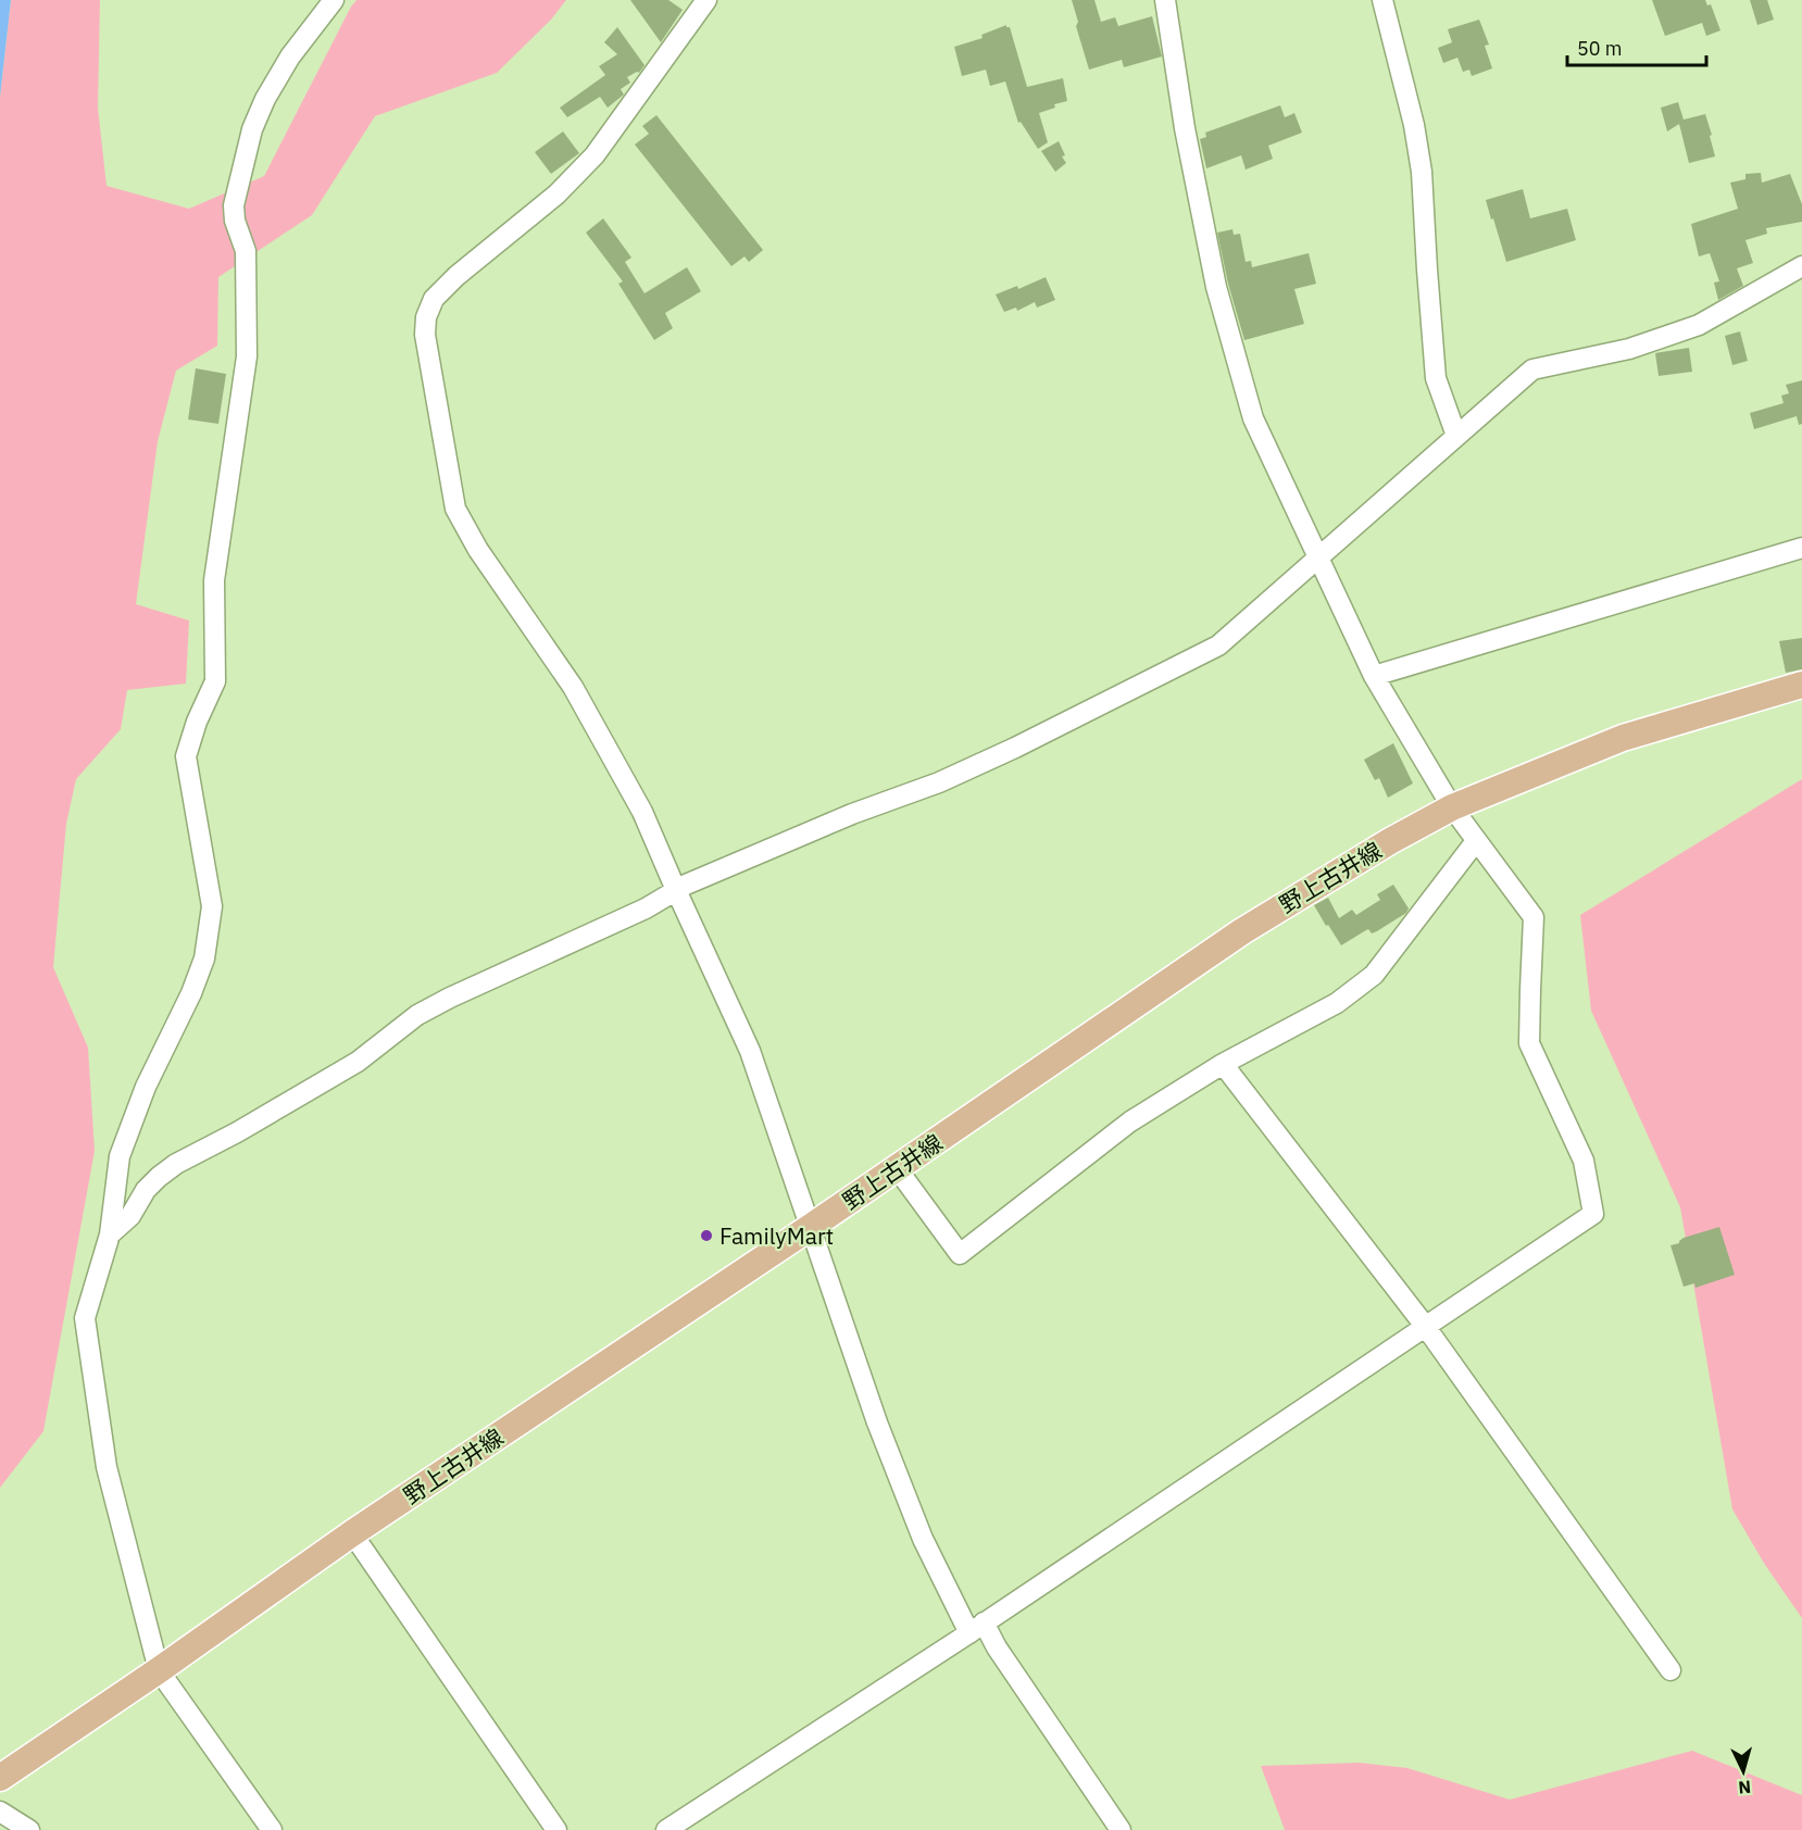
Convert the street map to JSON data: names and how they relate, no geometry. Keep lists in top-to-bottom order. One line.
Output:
{"streets":{"main road":["野上古井線"]},"places":["FamilyMart"],"scale_bar":"50 m","north":"bottom"}
